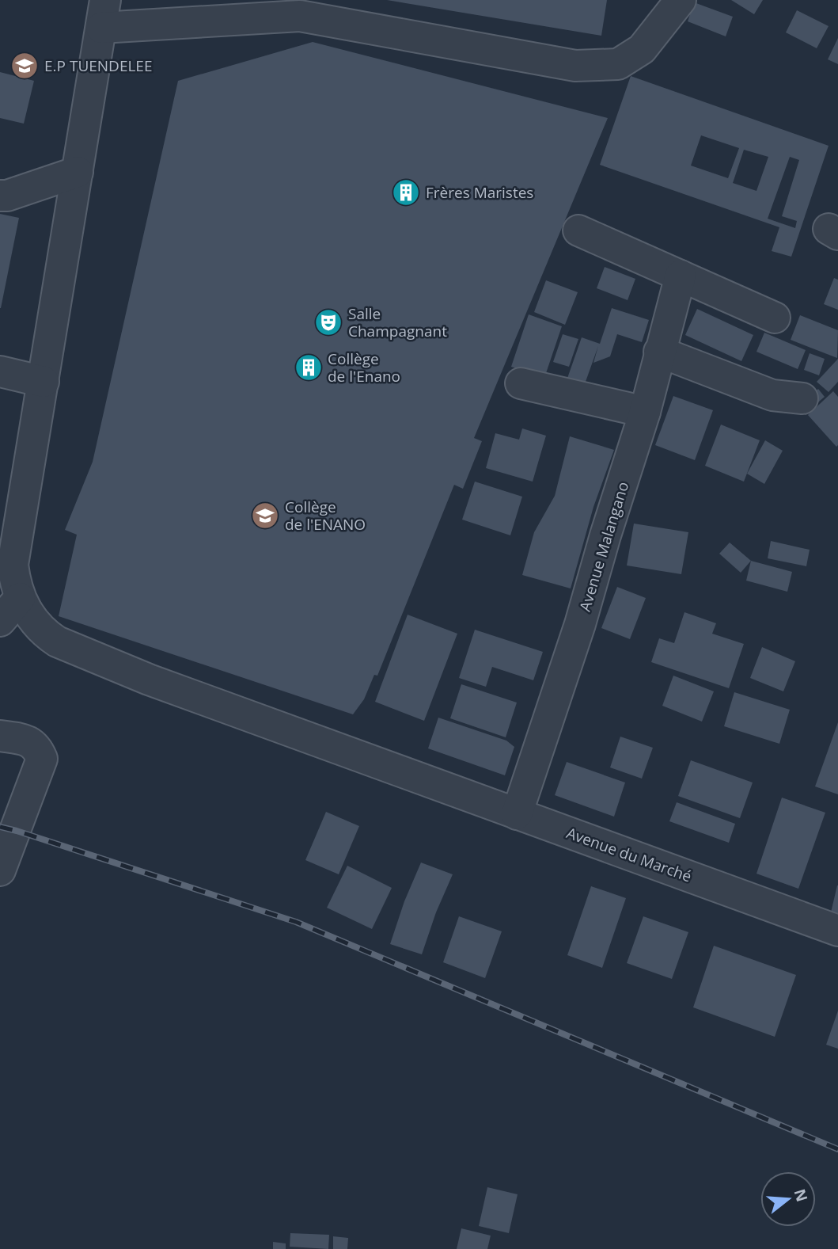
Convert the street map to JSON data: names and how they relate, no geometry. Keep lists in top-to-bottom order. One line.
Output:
{"streets":{"street":["Avenue Malangano","Avenue du Marché"]},"crossings":[["Avenue Malangano","Avenue du Marché"]],"places":{"school or university":["E.P TUENDELEE","Collège de l'ENANO"],"building":["Frères Maristes","Collège de l'Enano"],"theatre":["Salle Champagnant"]},"north":"right"}
